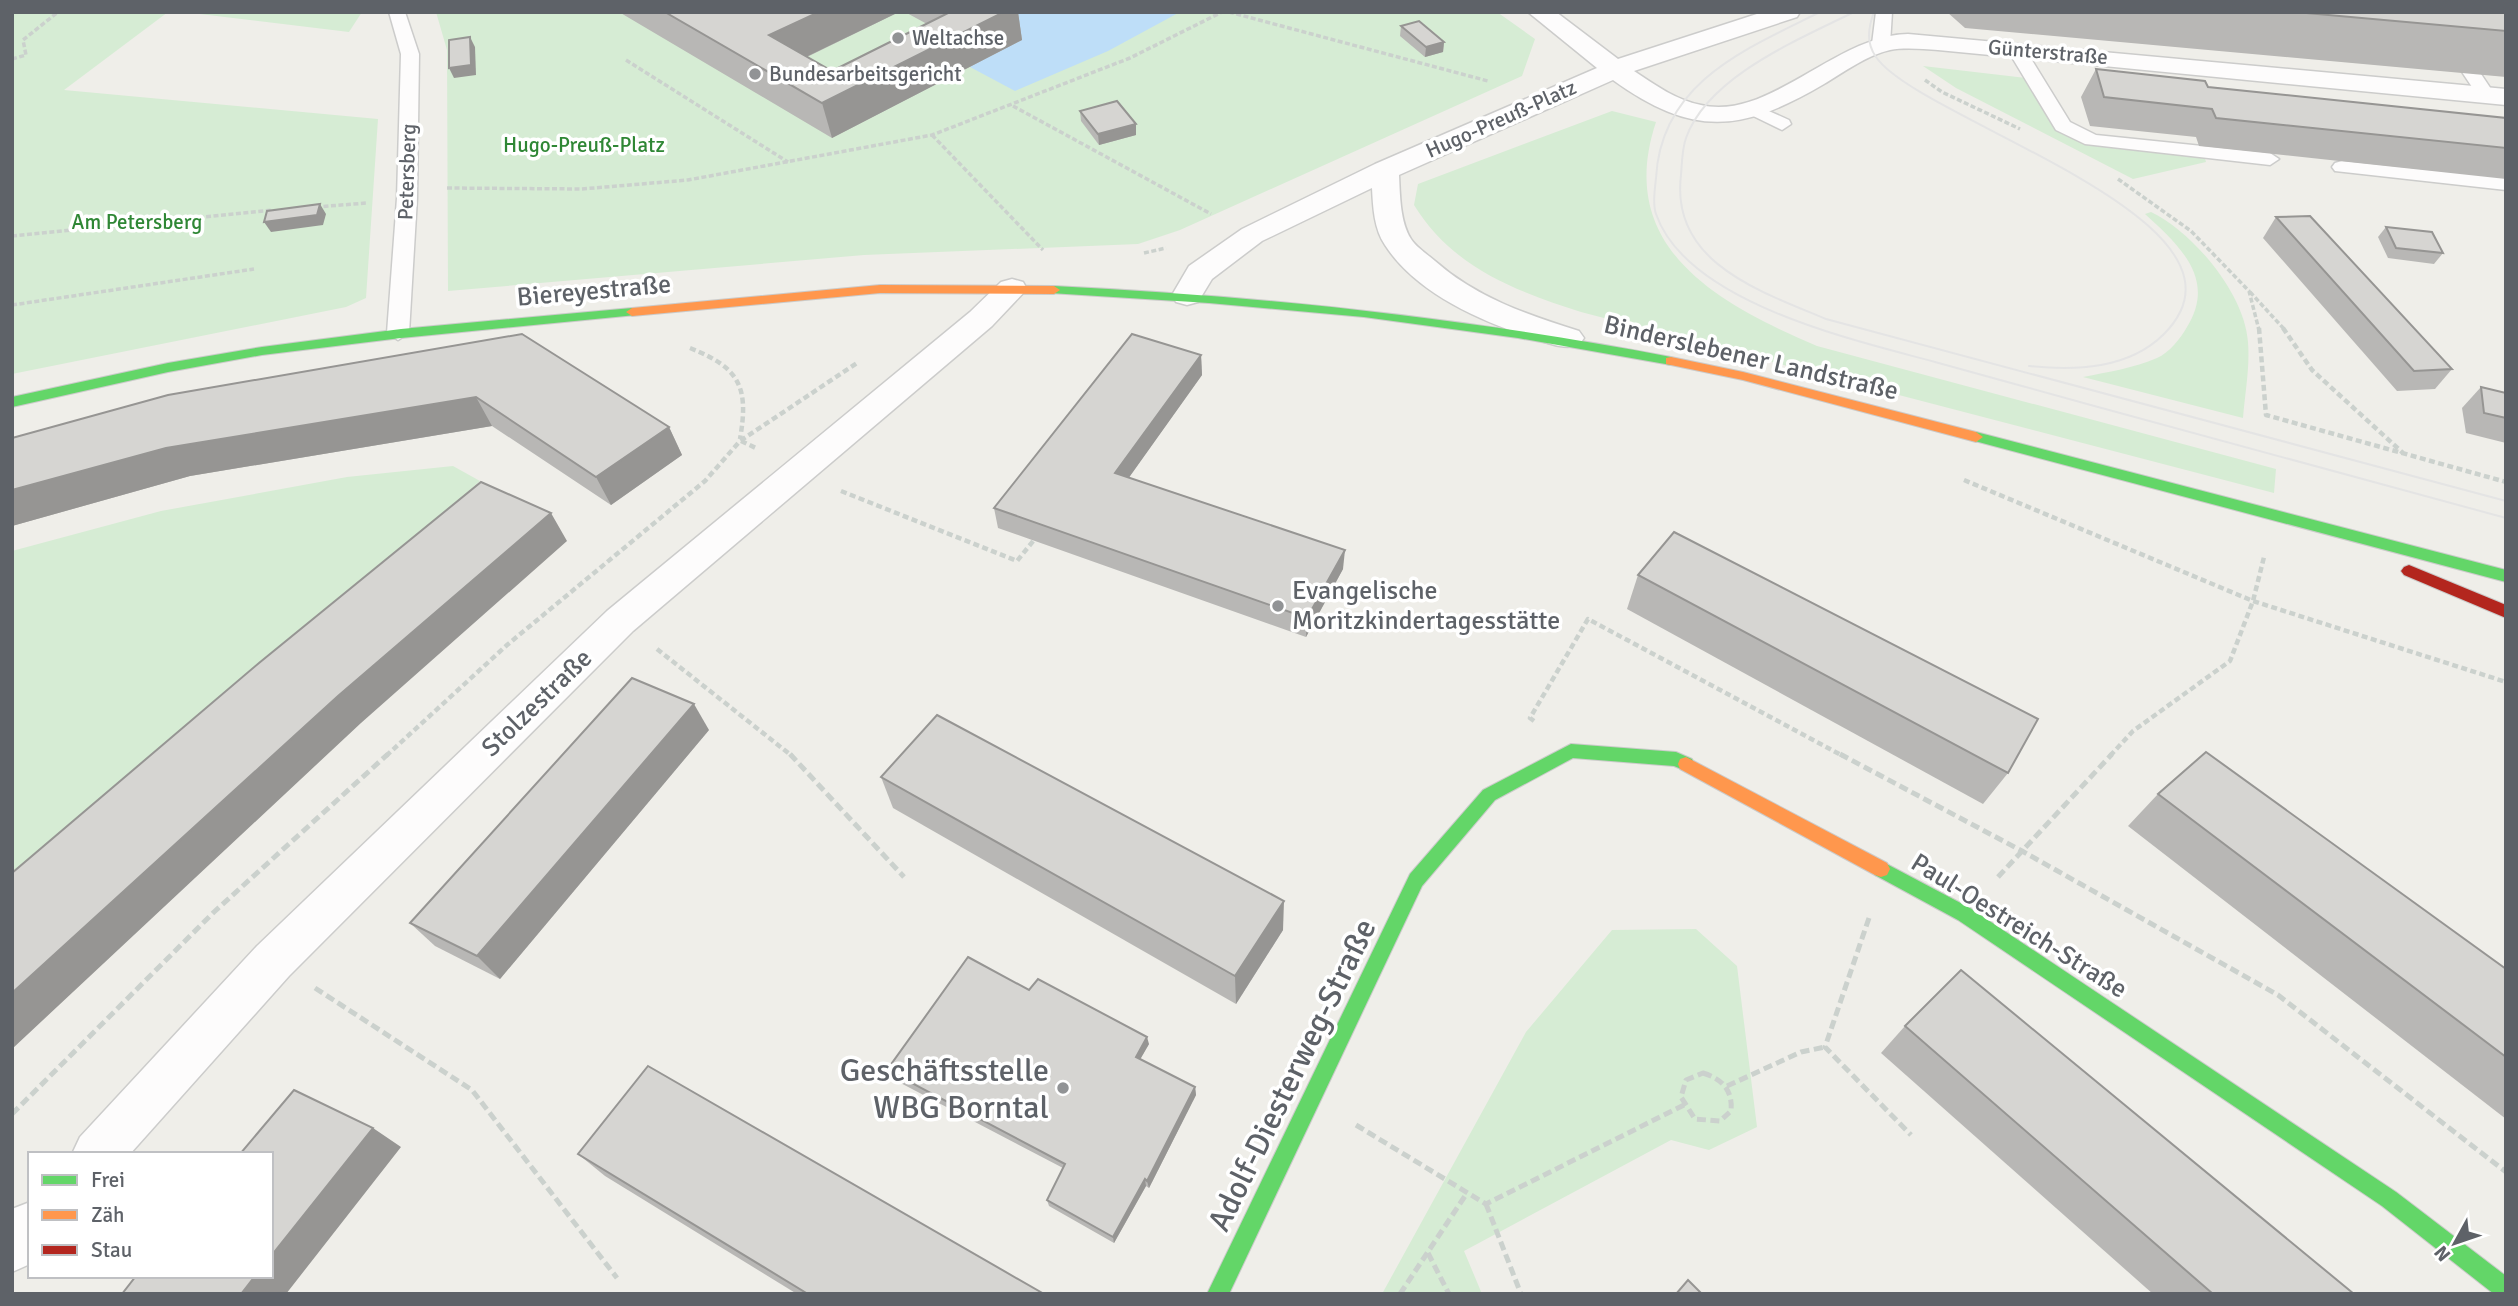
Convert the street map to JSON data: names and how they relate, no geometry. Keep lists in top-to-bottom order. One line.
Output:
{"streets":{"main road":["Biereyestraße","Binderslebener Landstraße","Paul-Oestreich-Straße","Adolf-Diesterweg-Straße"],"street":["Günterstraße","Hugo-Preuß-Platz","Stolzestraße"],"lane":["Petersberg"]},"crossings":[["Günterstraße","Hugo-Preuß-Platz"],["Hugo-Preuß-Platz","Biereyestraße"],["Hugo-Preuß-Platz","Binderslebener Landstraße"],["Petersberg","Biereyestraße"],["Biereyestraße","Binderslebener Landstraße"],["Biereyestraße","Stolzestraße"],["Paul-Oestreich-Straße","Adolf-Diesterweg-Straße"]],"parks":["Hugo-Preuß-Platz","Am Petersberg"],"places":["Weltachse","Bundesarbeitsgericht","Evangelische Moritzkindertagesstätte","Geschäftsstelle WBG Borntal"],"legend":["Frei","Zäh","Stau"],"north":"bottom left"}
